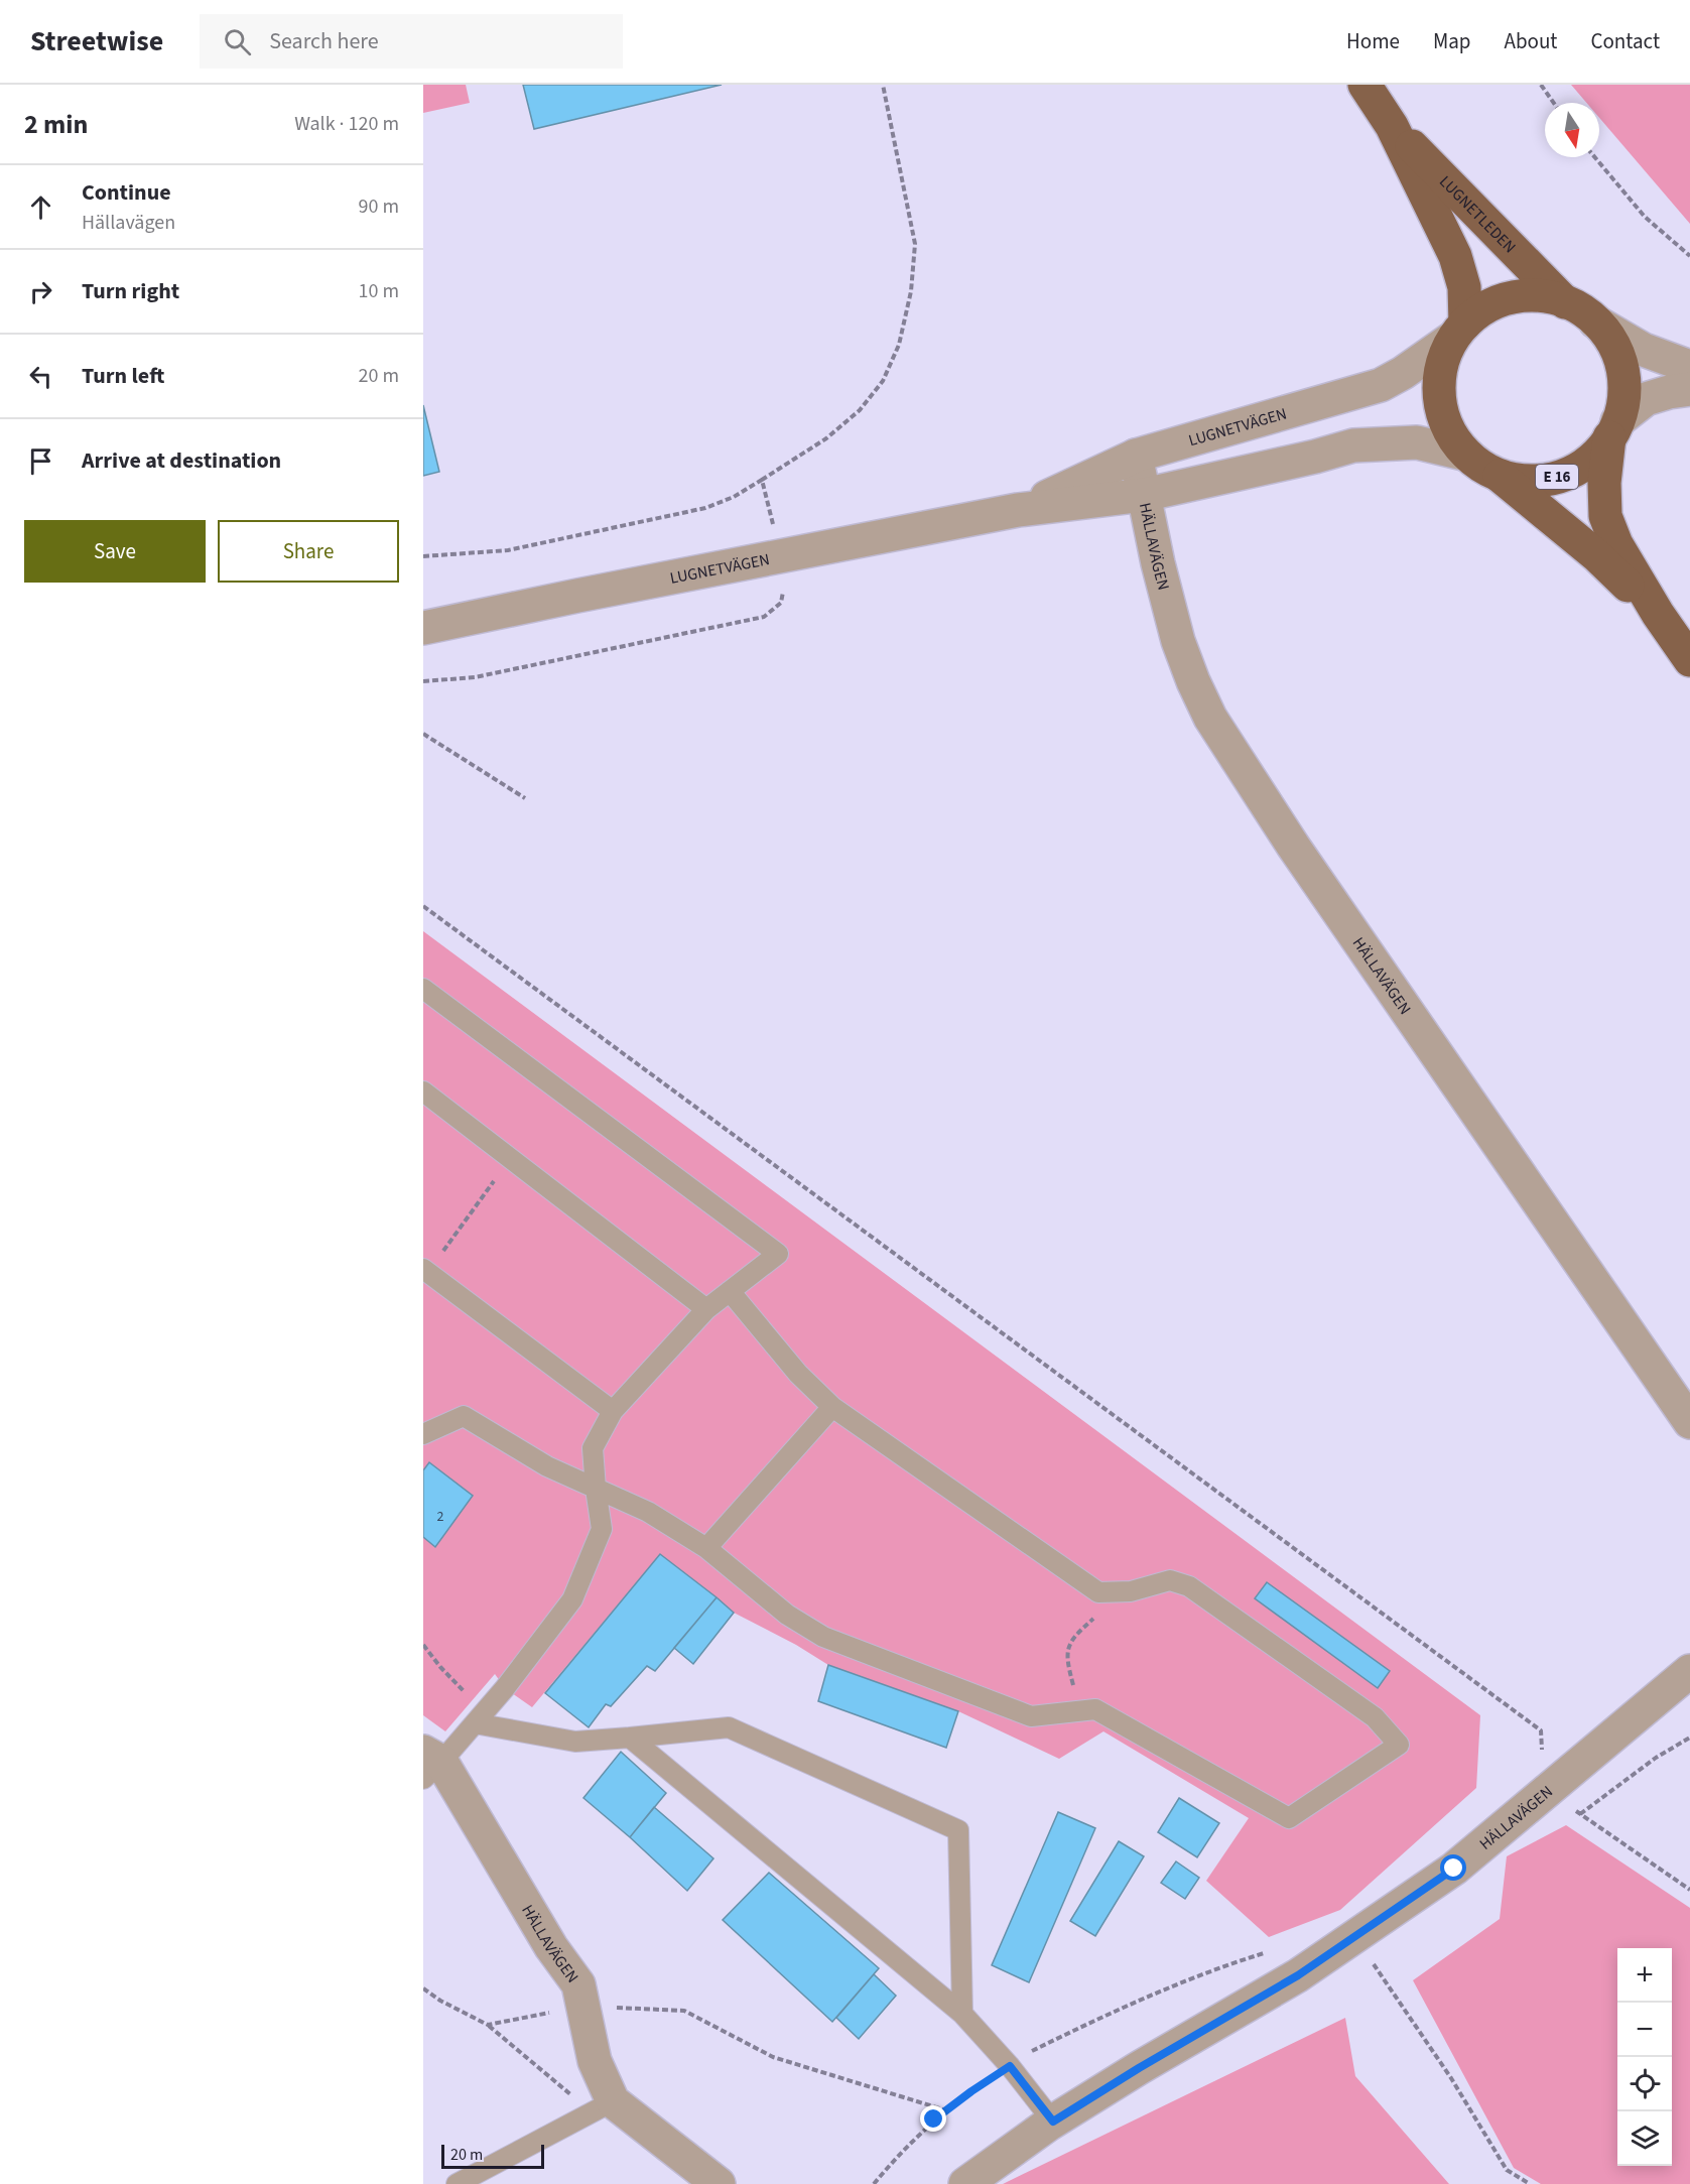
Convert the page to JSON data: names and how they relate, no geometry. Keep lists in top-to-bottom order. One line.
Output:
{"streets":{"highway":["LUGNETLEDEN","E 16"],"street":["LUGNETVÄGEN","HÄLLAVÄGEN"]},"crossings":[["LUGNETLEDEN","LUGNETVÄGEN"],["LUGNETLEDEN","E 16"],["LUGNETVÄGEN","E 16"],["LUGNETVÄGEN","HÄLLAVÄGEN"]],"house_numbers":["2"],"scale_bar":"20 m","north":"bottom","page":{"header":"Streetwise","search":"Search here","nav":["Home","Map","About","Contact"],"heading":["2 min","Walk · 120 m"],"list":[["Continue","Hällavägen","90 m"],["Turn right","10 m"],["Turn left","20 m"],"Arrive at destination"],"buttons":["Save","Share"],"map_buttons":["+","−"],"scale":"20 m"}}
